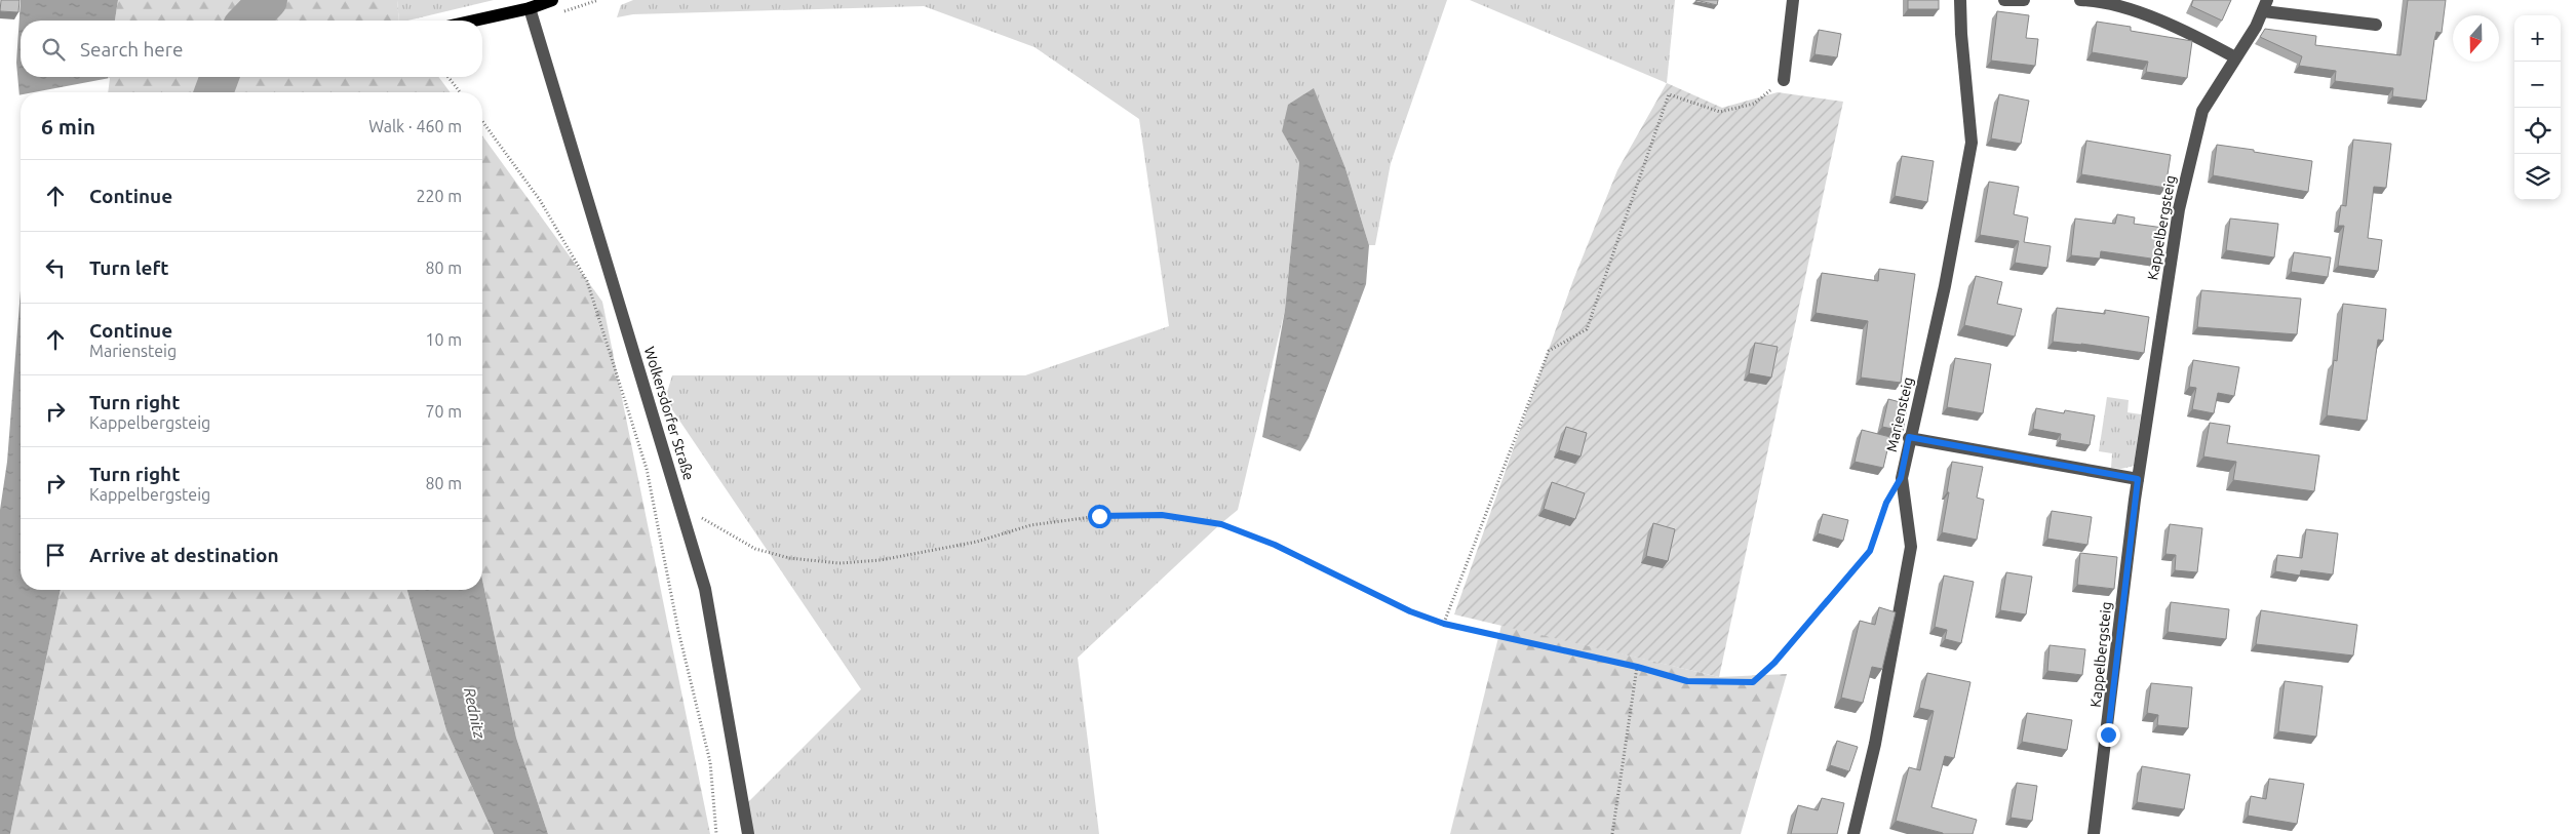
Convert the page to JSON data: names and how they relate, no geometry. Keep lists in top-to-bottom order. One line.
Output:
{"streets":{"street":["Kappelbergsteig","Wolkersdorfer Straße","Mariensteig"]},"water":["Rednitz"],"north":"bottom","page":{"map_buttons":["+","−"],"search":"Search here","heading":["6 min","Walk · 460 m"],"list":[["Continue","220 m"],["Turn left","80 m"],["Continue","Mariensteig","10 m"],["Turn right","Kappelbergsteig","70 m"],["Turn right","Kappelbergsteig","80 m"],"Arrive at destination"]}}
